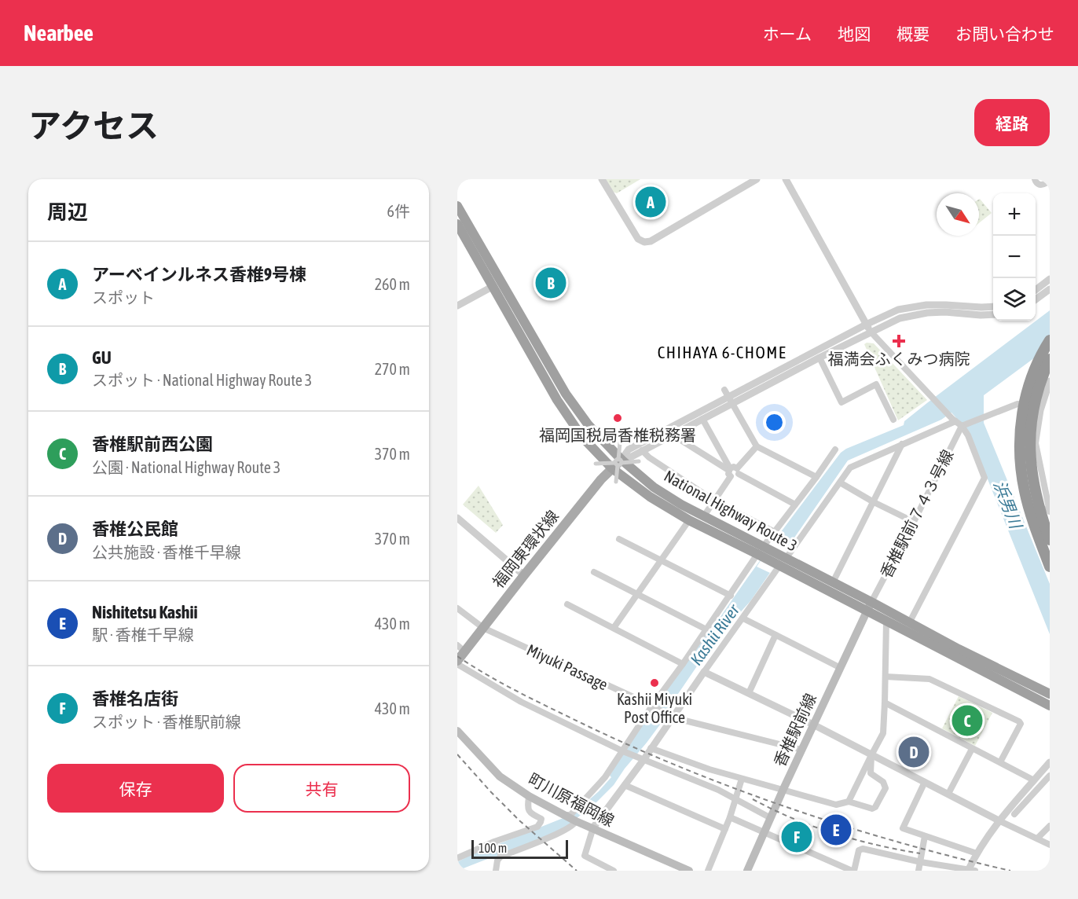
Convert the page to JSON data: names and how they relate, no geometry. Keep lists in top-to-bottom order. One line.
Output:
{"streets":{"highway":["National Highway Route 3"],"main road":["福岡東環状線","香椎駅前線","町川原福岡線"],"street":["香椎駅前７４３号線","Miyuki Passage"]},"crossings":[["National Highway Route 3","香椎駅前７４３号線"],["National Highway Route 3","福岡東環状線"],["National Highway Route 3","香椎駅前線"],["香椎駅前７４３号線","香椎駅前線"],["福岡東環状線","Miyuki Passage"],["Miyuki Passage","香椎駅前線"]],"districts":["CHIHAYA 6-CHOME"],"water":["浜男川","Kashii River"],"places":{"health":["福満会ふくみつ病院"],"other":["福岡国税局香椎税務署","Kashii Miyuki Post Office"]},"scale_bar":"100 m","north":"bottom right","page":{"header":"Nearbee","nav":["ホーム","地図","概要","お問い合わせ"],"title":"アクセス","buttons":["経路",["保存","共有"]],"heading":["周辺","6件"],"pins":["A","B","C","D","E","F"],"map_buttons":["+","−"],"list":[{"mark":"A","name":"アーベインルネス香椎9号棟","note":"スポット","value":"260 m"},{"mark":"B","name":"GU","note":"スポット · National Highway Route 3","value":"270 m"},{"mark":"C","name":"香椎駅前西公園","note":"公園 · National Highway Route 3","value":"370 m"},{"mark":"D","name":"香椎公民館","note":"公共施設 · 香椎千早線","value":"370 m"},{"mark":"E","name":"Nishitetsu Kashii","note":"駅 · 香椎千早線","value":"430 m"},{"mark":"F","name":"香椎名店街","note":"スポット · 香椎駅前線","value":"430 m"}],"scale":"100 m"}}
